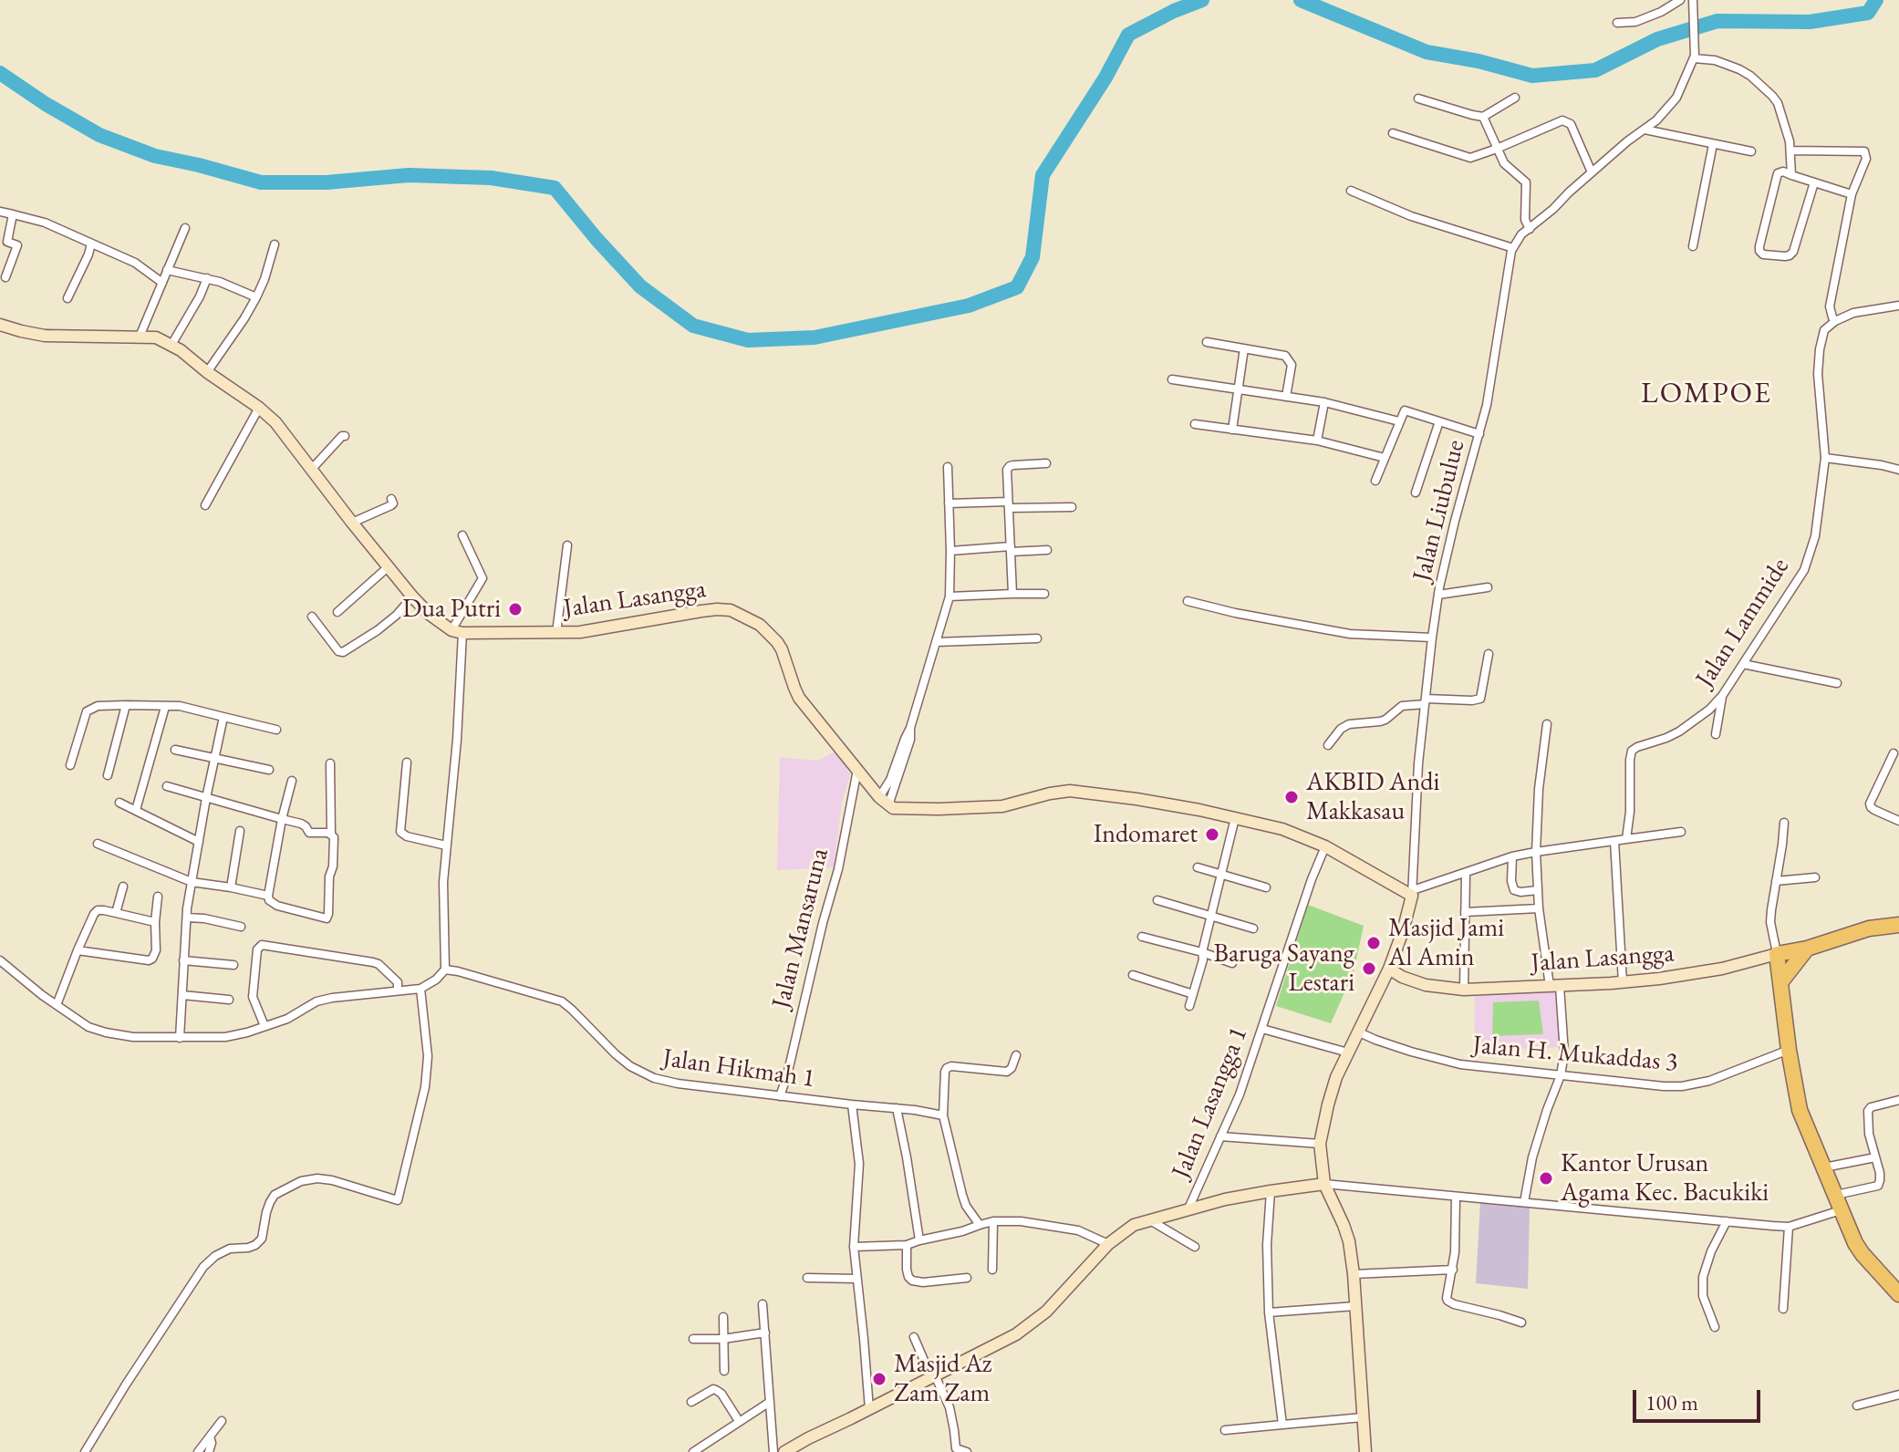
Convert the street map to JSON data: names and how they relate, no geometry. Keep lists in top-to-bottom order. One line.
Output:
{"streets":{"street":["Jalan Liubulue","Jalan Lasangga","Jalan Lammide","Jalan Mansaruna","Jalan H. Mukaddas 3","Jalan Hikmah 1","Jalan Lasangga 1"]},"crossings":[["Jalan Lasangga","Jalan Mansaruna"],["Jalan Mansaruna","Jalan Hikmah 1"]],"districts":["LOMPOE"],"places":["Dua Putri","AKBID Andi Makkasau","Indomaret","Masjid Jami Al Amin","Baruga Sayang Lestari","Kantor Urusan Agama Kec. Bacukiki","Masjid Az Zam Zam"],"scale_bar":"100 m"}
